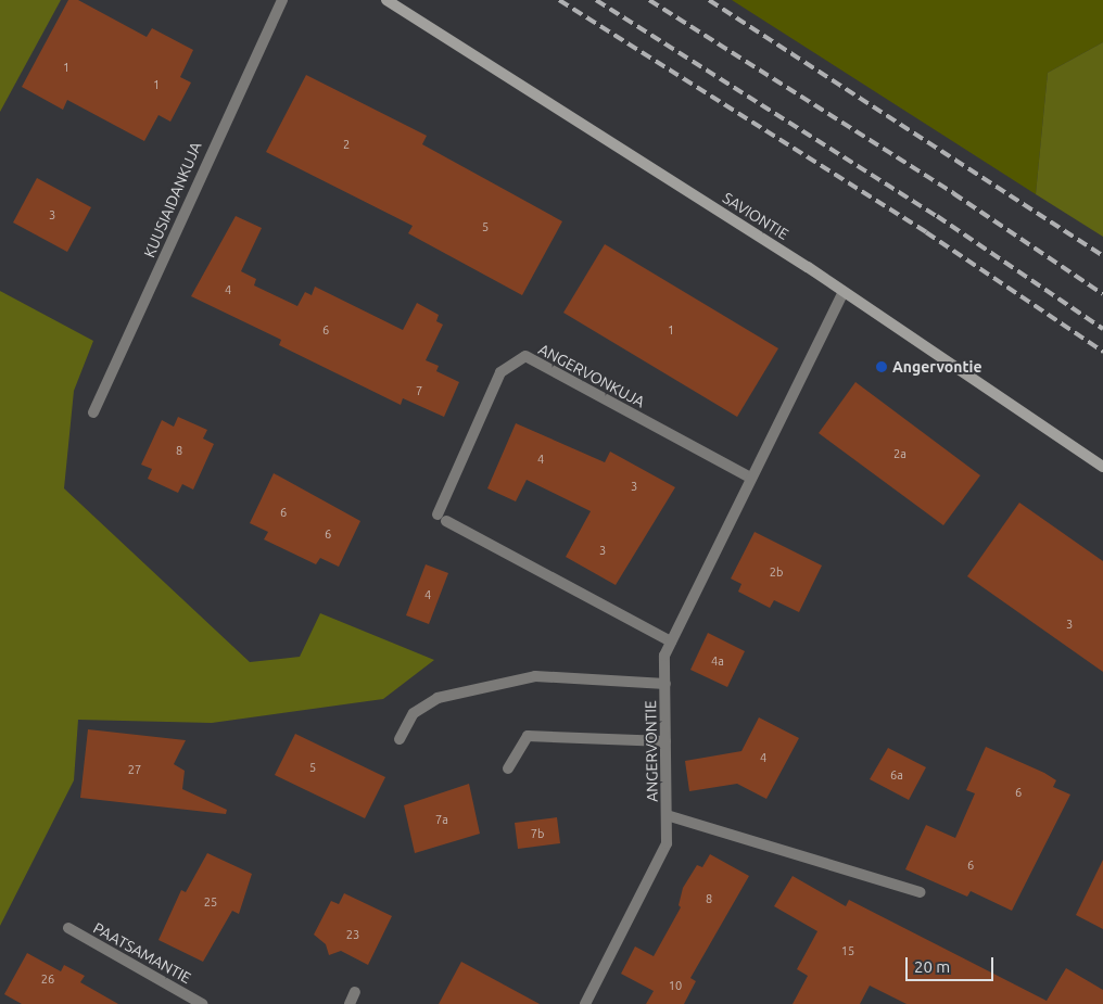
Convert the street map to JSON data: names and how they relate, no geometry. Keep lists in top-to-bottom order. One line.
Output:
{"streets":{"main road":["SAVIONTIE"],"street":["KUUSIAIDANKUJA","ANGERVONKUJA","ANGERVONTIE","PAATSAMANTIE"]},"crossings":[["SAVIONTIE","ANGERVONTIE"],["ANGERVONKUJA","ANGERVONTIE"]],"places":["Angervontie"],"house_numbers":["1","1","2","3","5","4","6","1","7","8","2a","4","3","6","6","3","2b","4","3","4a","4","5","27","6a","6","7a","7b","6","8","25","23","15","26","10"],"scale_bar":"20 m"}
